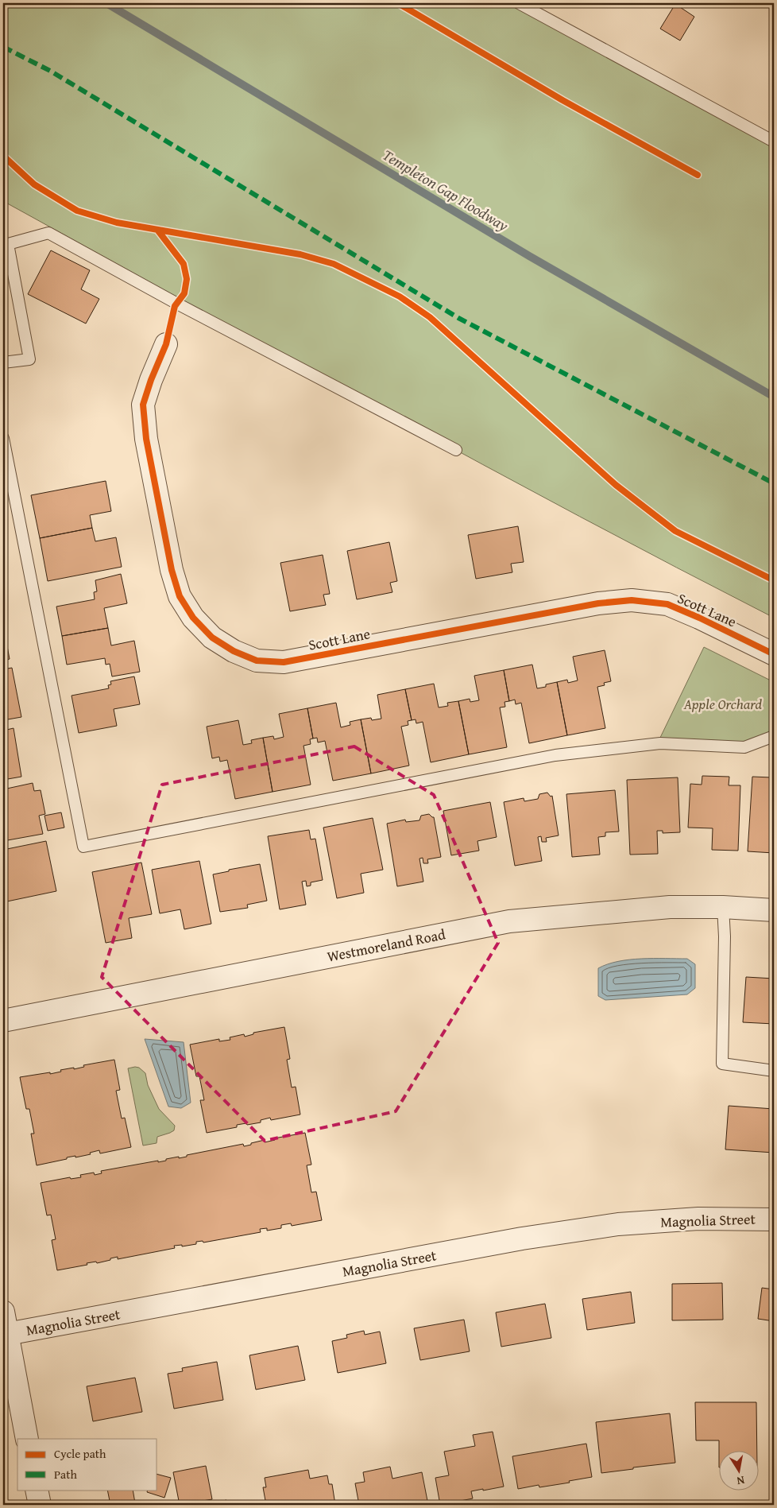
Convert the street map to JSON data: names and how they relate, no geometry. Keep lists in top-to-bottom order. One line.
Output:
{"streets":{"street":["Scott Lane","Westmoreland Road","Magnolia Street"]},"water":["Templeton Gap Floodway"],"parks":["Apple Orchard"],"legend":["Cycle path","Path"],"north":"bottom"}
